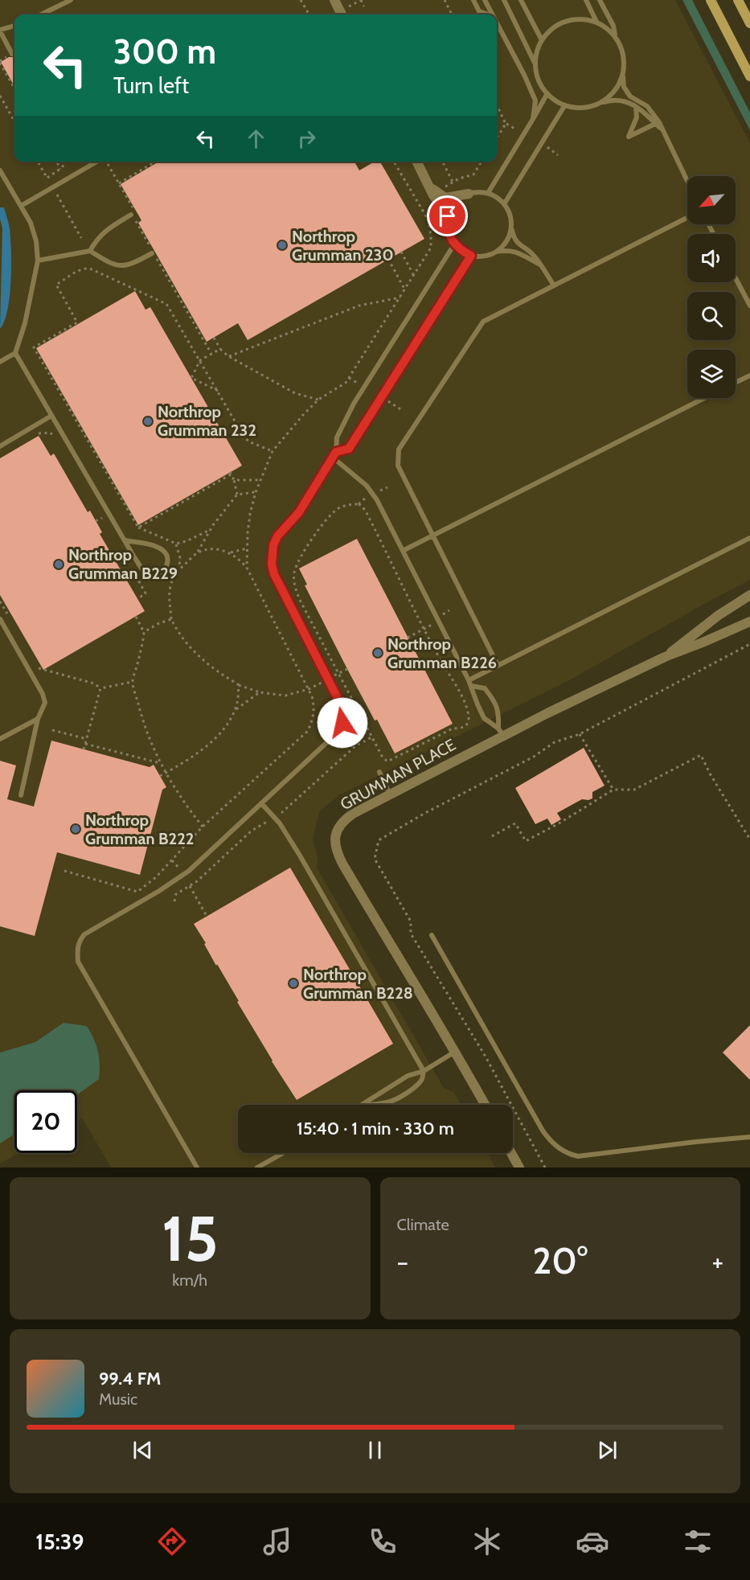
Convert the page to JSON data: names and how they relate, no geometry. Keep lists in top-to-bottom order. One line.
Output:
{"streets":{"street":["GRUMMAN PLACE"]},"places":["Northrop Grumman 230","Northrop Grumman 232","Northrop Grumman B229","Northrop Grumman B226","Northrop Grumman B222","Northrop Grumman B228"],"north":"bottom left","page":{"turn":["300 m","Turn left"],"limit":"20","trip":"15:40 · 1 min · 330 m","tile":[["15","km/h"],"Climate"],"heat":["−","20°","+"],"song":["99.4 FM","Music"],"tabs":"15:39"}}
